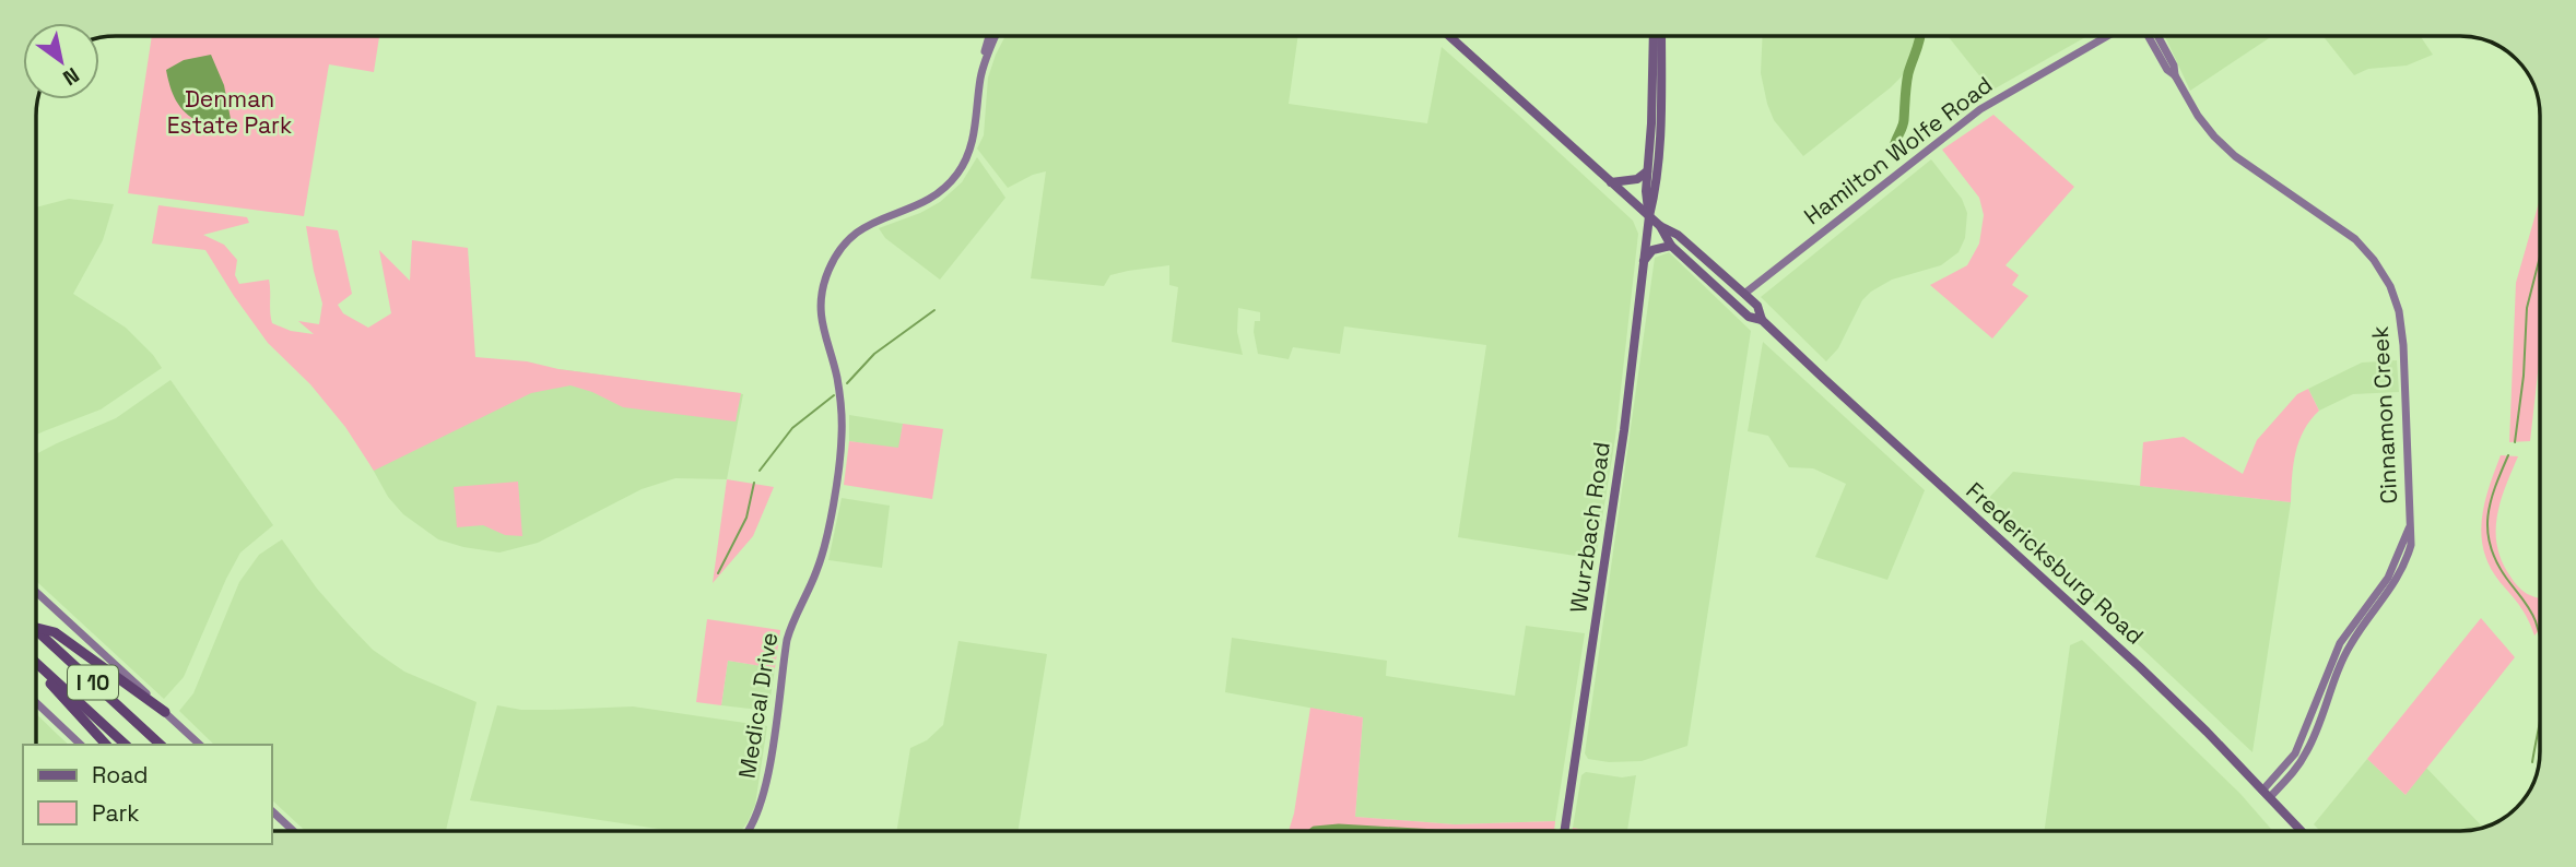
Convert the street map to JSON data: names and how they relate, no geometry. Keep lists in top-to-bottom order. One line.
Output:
{"streets":{"highway":["I 10"],"main road":["Wurzbach Road","Fredericksburg Road"],"street":["Hamilton Wolfe Road","Cinnamon Creek","Medical Drive"]},"crossings":[["Hamilton Wolfe Road","Fredericksburg Road"],["Cinnamon Creek","Fredericksburg Road"],["Wurzbach Road","Fredericksburg Road"]],"parks":["Denman Estate Park"],"legend":["Road","Park"],"north":"bottom right"}
